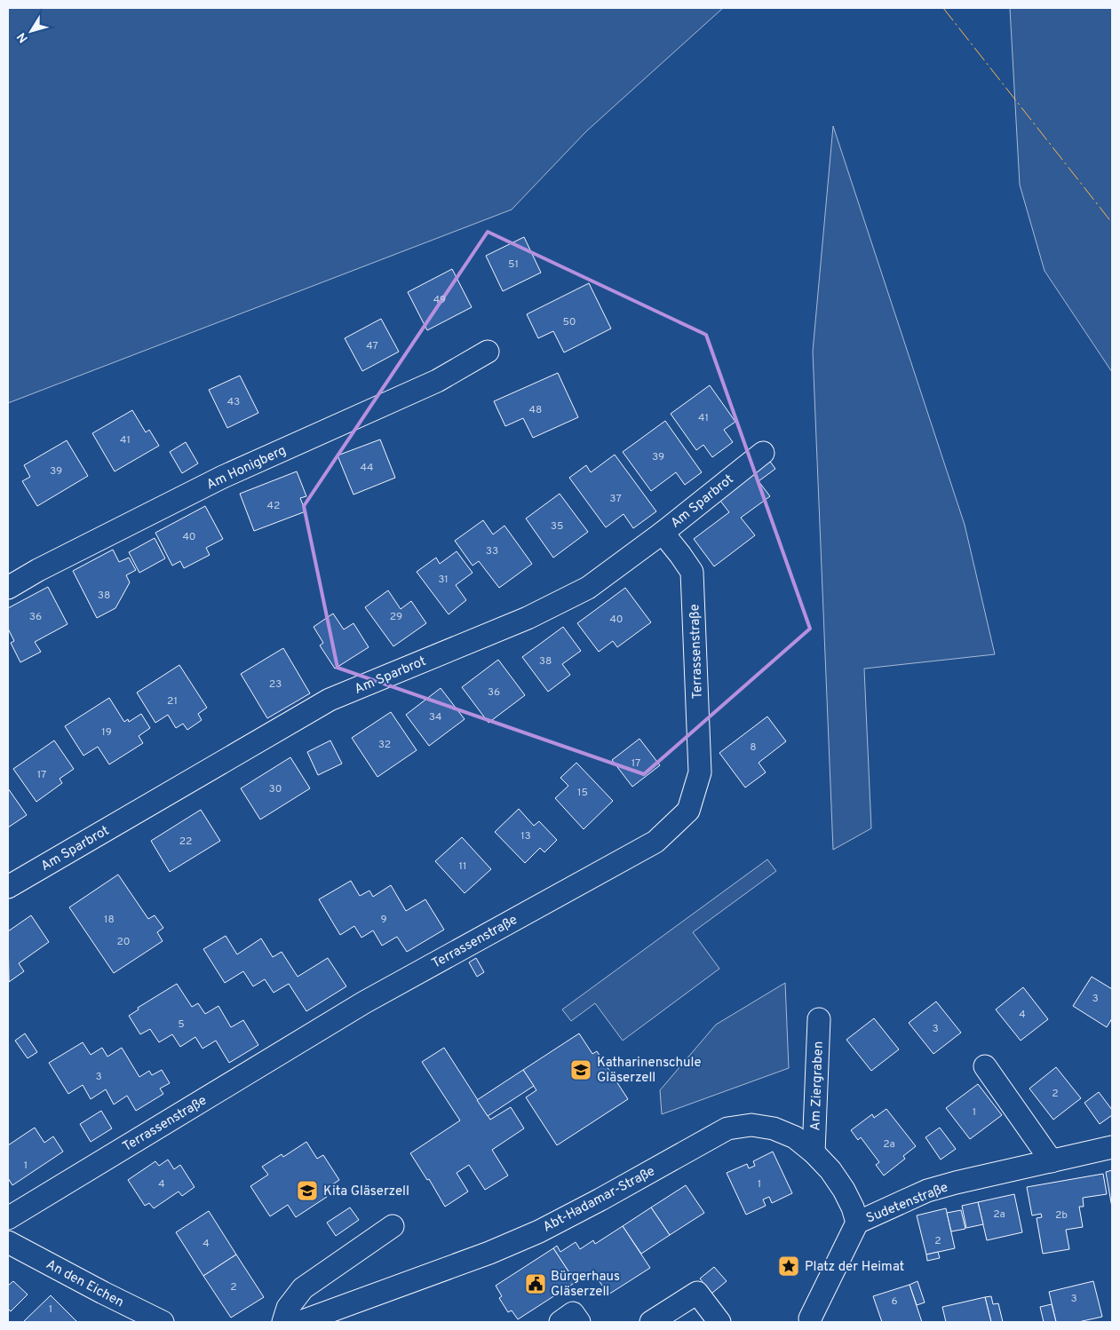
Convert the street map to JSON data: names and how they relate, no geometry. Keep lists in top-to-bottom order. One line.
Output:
{"streets":{"street":["Am Honigberg","Am Sparbrot","Terrassenstraße","Am Ziergraben","Abt-Hadamar-Straße","Sudetenstraße","An den Eichen"]},"crossings":[["Am Sparbrot","Terrassenstraße"],["Am Ziergraben","Abt-Hadamar-Straße"],["Abt-Hadamar-Straße","Sudetenstraße"]],"places":{"school or university":["Katharinenschule Gläserzell","Kita Gläserzell"],"place":["Platz der Heimat"],"public building":["Bürgerhaus Gläserzell"]},"house_numbers":["51","49","50","47","43","48","41","41","39","44","39","37","42","35","40","33","31","38","36","29","40","38","23","36","21","34","19","32","8","17","17","30","15","13","22","11","18","9","20","3","4","5","3","3","2","1","2a","1","4","1","2a","2b","2","4","2","3","6","1"],"north":"bottom left"}
